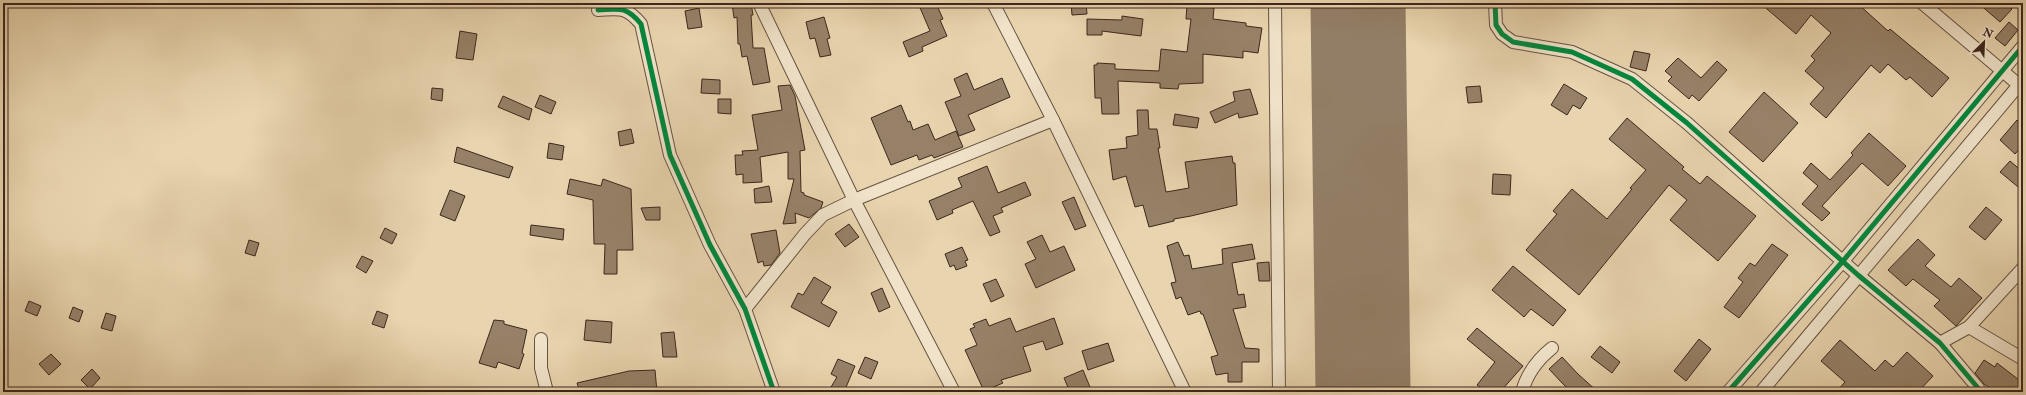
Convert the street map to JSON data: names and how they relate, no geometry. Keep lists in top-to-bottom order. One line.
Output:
{"north":"top right"}
